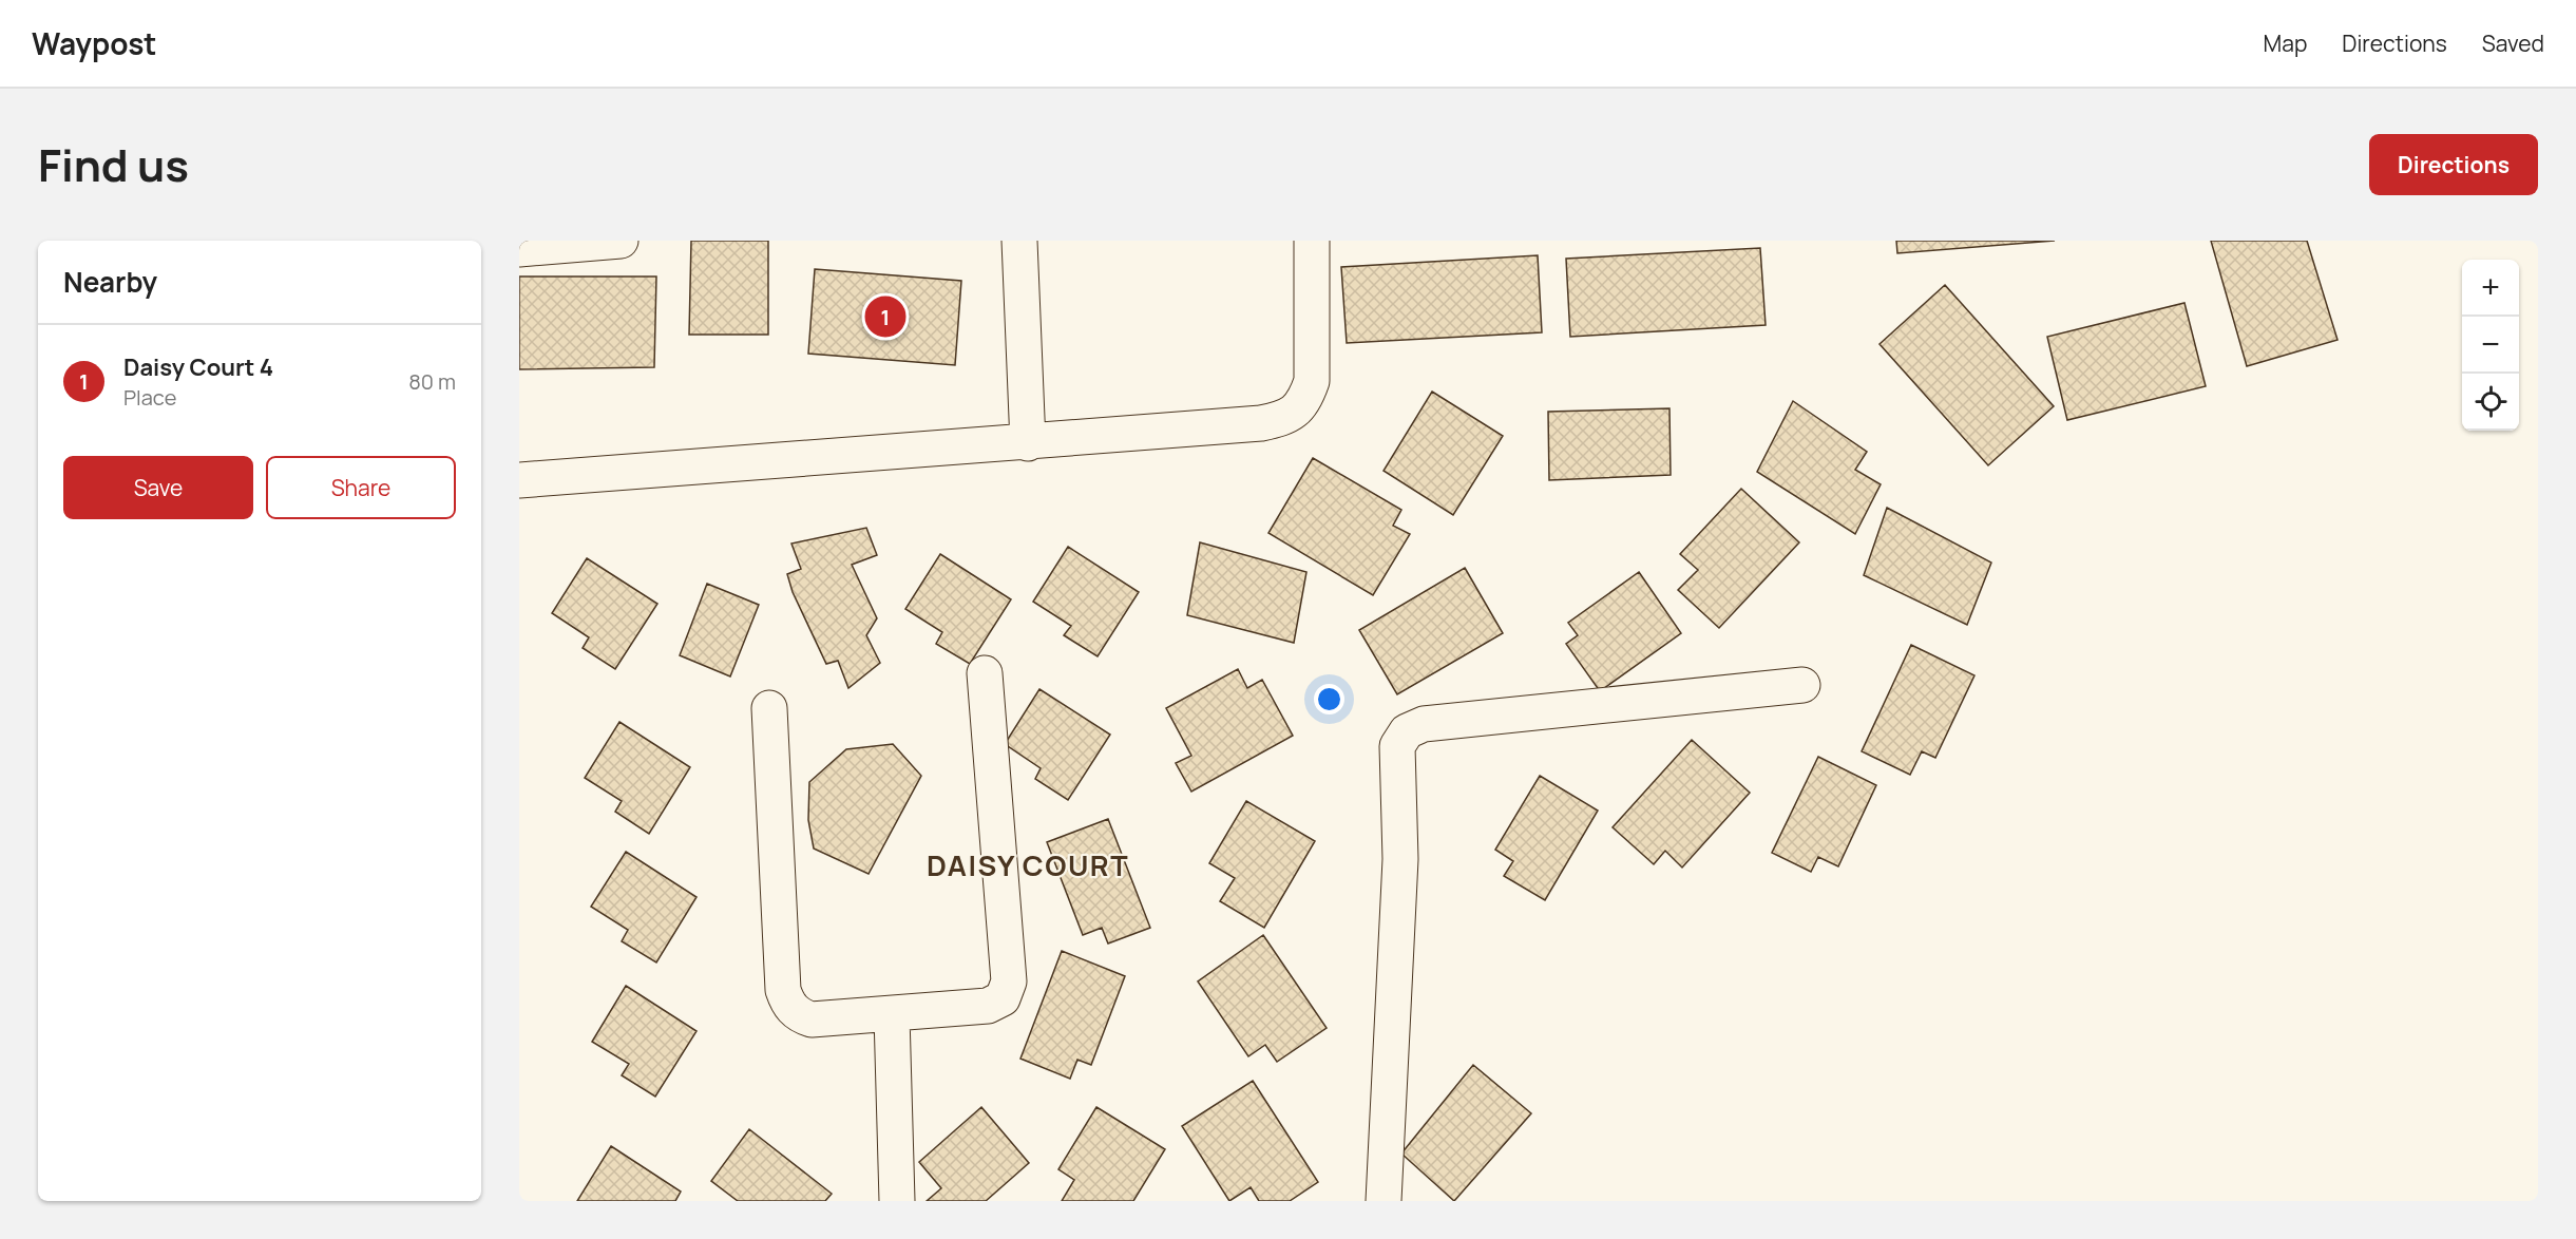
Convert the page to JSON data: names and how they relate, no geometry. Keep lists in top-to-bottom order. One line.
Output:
{"districts":["DAISY COURT"],"page":{"header":"Waypost","nav":["Map","Directions","Saved"],"title":"Find us","buttons":["Directions",["Save","Share"]],"heading":"Nearby","map_buttons":["+","−"],"pins":"1","list":[{"mark":"1","name":"Daisy Court 4","note":"Place","value":"80 m"}]}}
